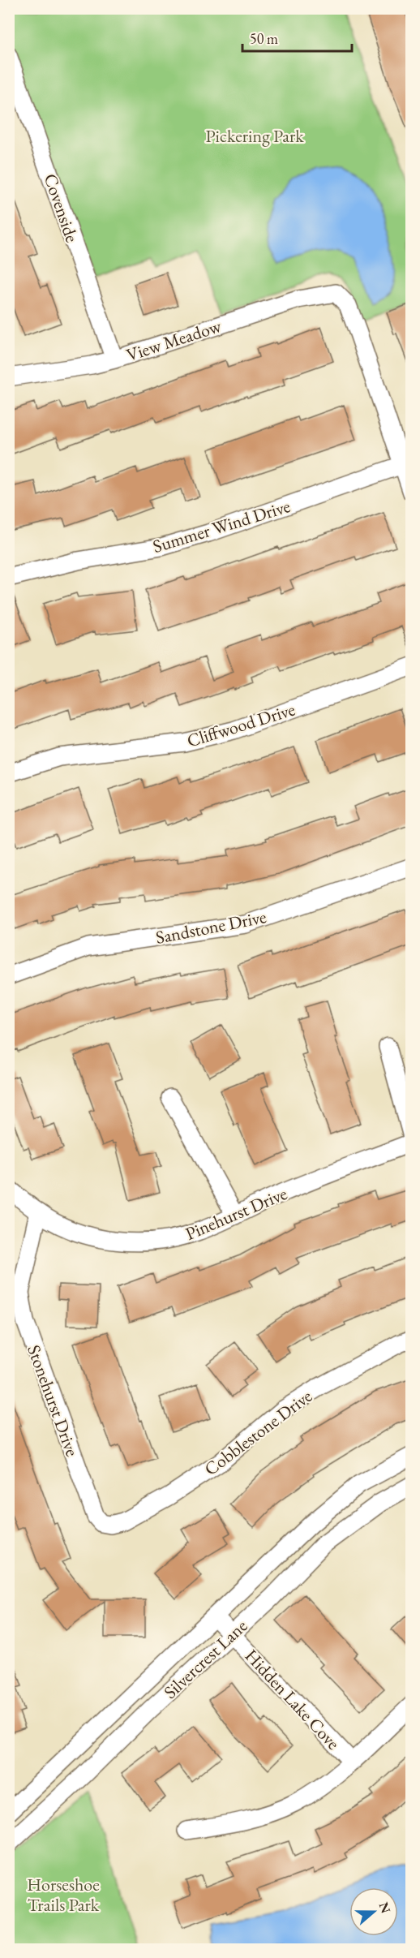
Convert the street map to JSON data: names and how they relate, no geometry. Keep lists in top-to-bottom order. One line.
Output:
{"streets":{"street":["Covenside","View Meadow","Summer Wind Drive","Cliffwood Drive","Sandstone Drive","Pinehurst Drive","Stonehurst Drive","Cobblestone Drive","Silvercrest Lane","Hidden Lake Cove"]},"crossings":[["Covenside","View Meadow"],["View Meadow","Summer Wind Drive"],["Pinehurst Drive","Stonehurst Drive"],["Stonehurst Drive","Cobblestone Drive"],["Silvercrest Lane","Hidden Lake Cove"]],"parks":["Pickering Park","Horseshoe Trails Park"],"scale_bar":"50 m","north":"right"}
